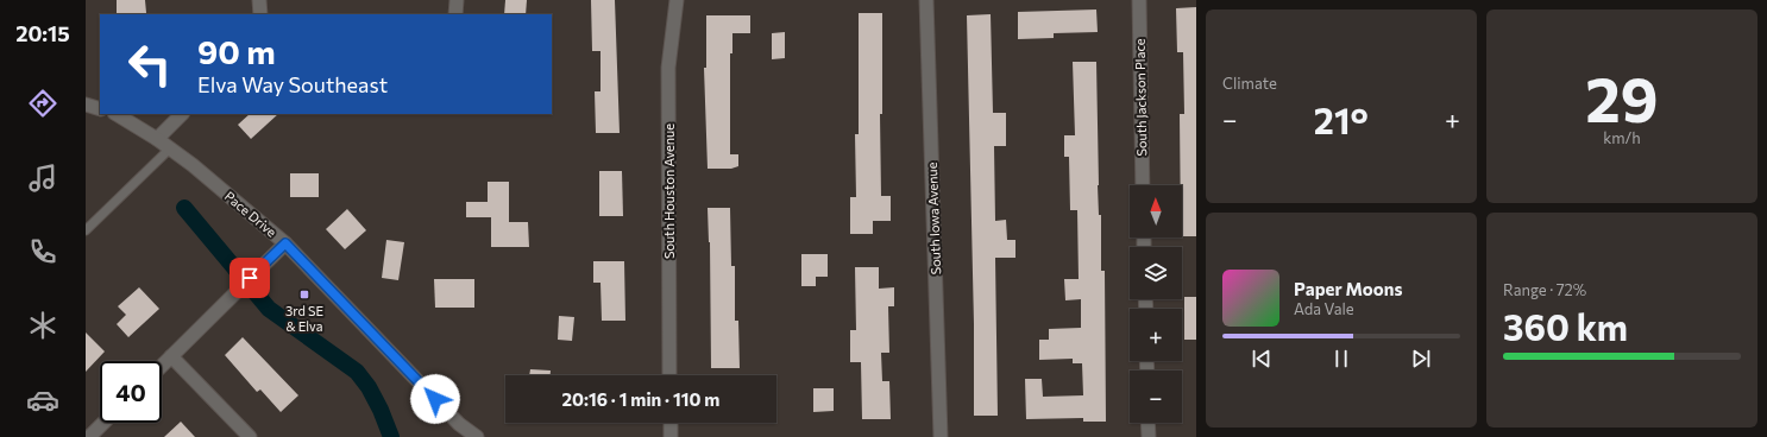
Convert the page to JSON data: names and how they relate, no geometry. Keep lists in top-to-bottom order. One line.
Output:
{"streets":{"street":["South Jackson Place","South Houston Avenue","Pace Drive","South Iowa Avenue"]},"places":{"transit":["3rd SE & Elva"]},"north":"top","page":{"tabs":"20:15","tile":["Climate",["29","km/h"],["Range · 72%","360 km"]],"turn":["90 m","Elva Way Southeast"],"heat":["−","21°","+"],"map_buttons":["+","−"],"song":["Paper Moons","Ada Vale"],"limit":"40","trip":"20:16 · 1 min · 110 m"}}
